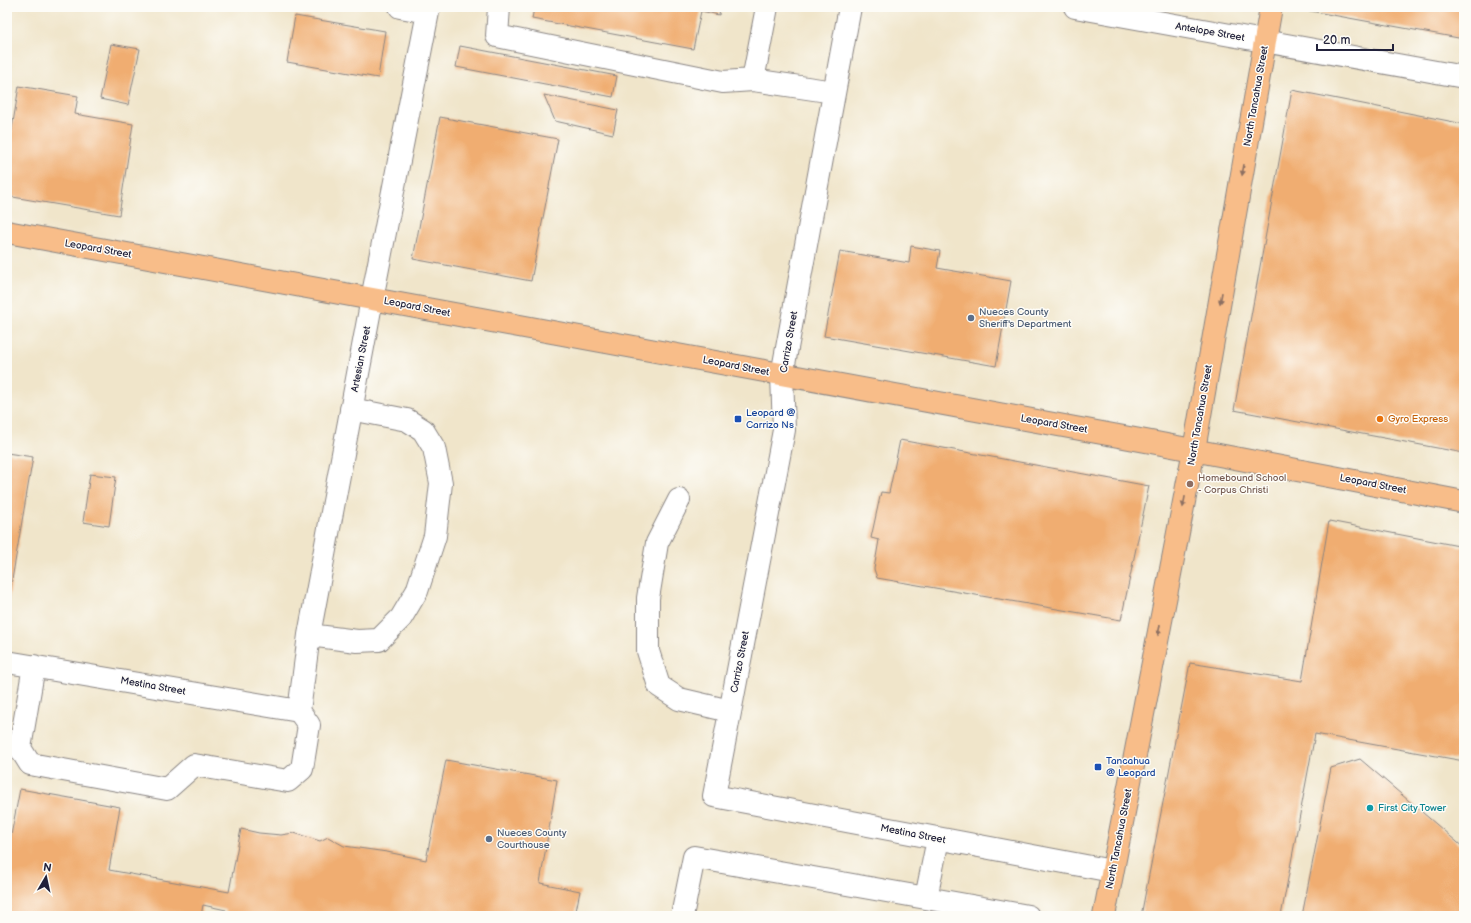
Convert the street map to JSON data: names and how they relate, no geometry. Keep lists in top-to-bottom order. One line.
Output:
{"streets":{"main road":["North Tancahua Street","Leopard Street"],"street":["Antelope Street","Carrizo Street","Artesian Street","Mestina Street"]},"crossings":[["Antelope Street","North Tancahua Street"],["North Tancahua Street","Leopard Street"],["North Tancahua Street","Mestina Street"],["Leopard Street","Carrizo Street"],["Leopard Street","Artesian Street"],["Carrizo Street","Mestina Street"],["Artesian Street","Mestina Street"]],"one_way":["North Tancahua Street"],"places":{"other":["Nueces County Sheriff's Department","Gyro Express","Homebound School - Corpus Christi","First City Tower","Nueces County Courthouse"],"transit":["Leopard @ Carrizo Ns","Tancahua @ Leopard"]},"scale_bar":"20 m","north":"top"}
